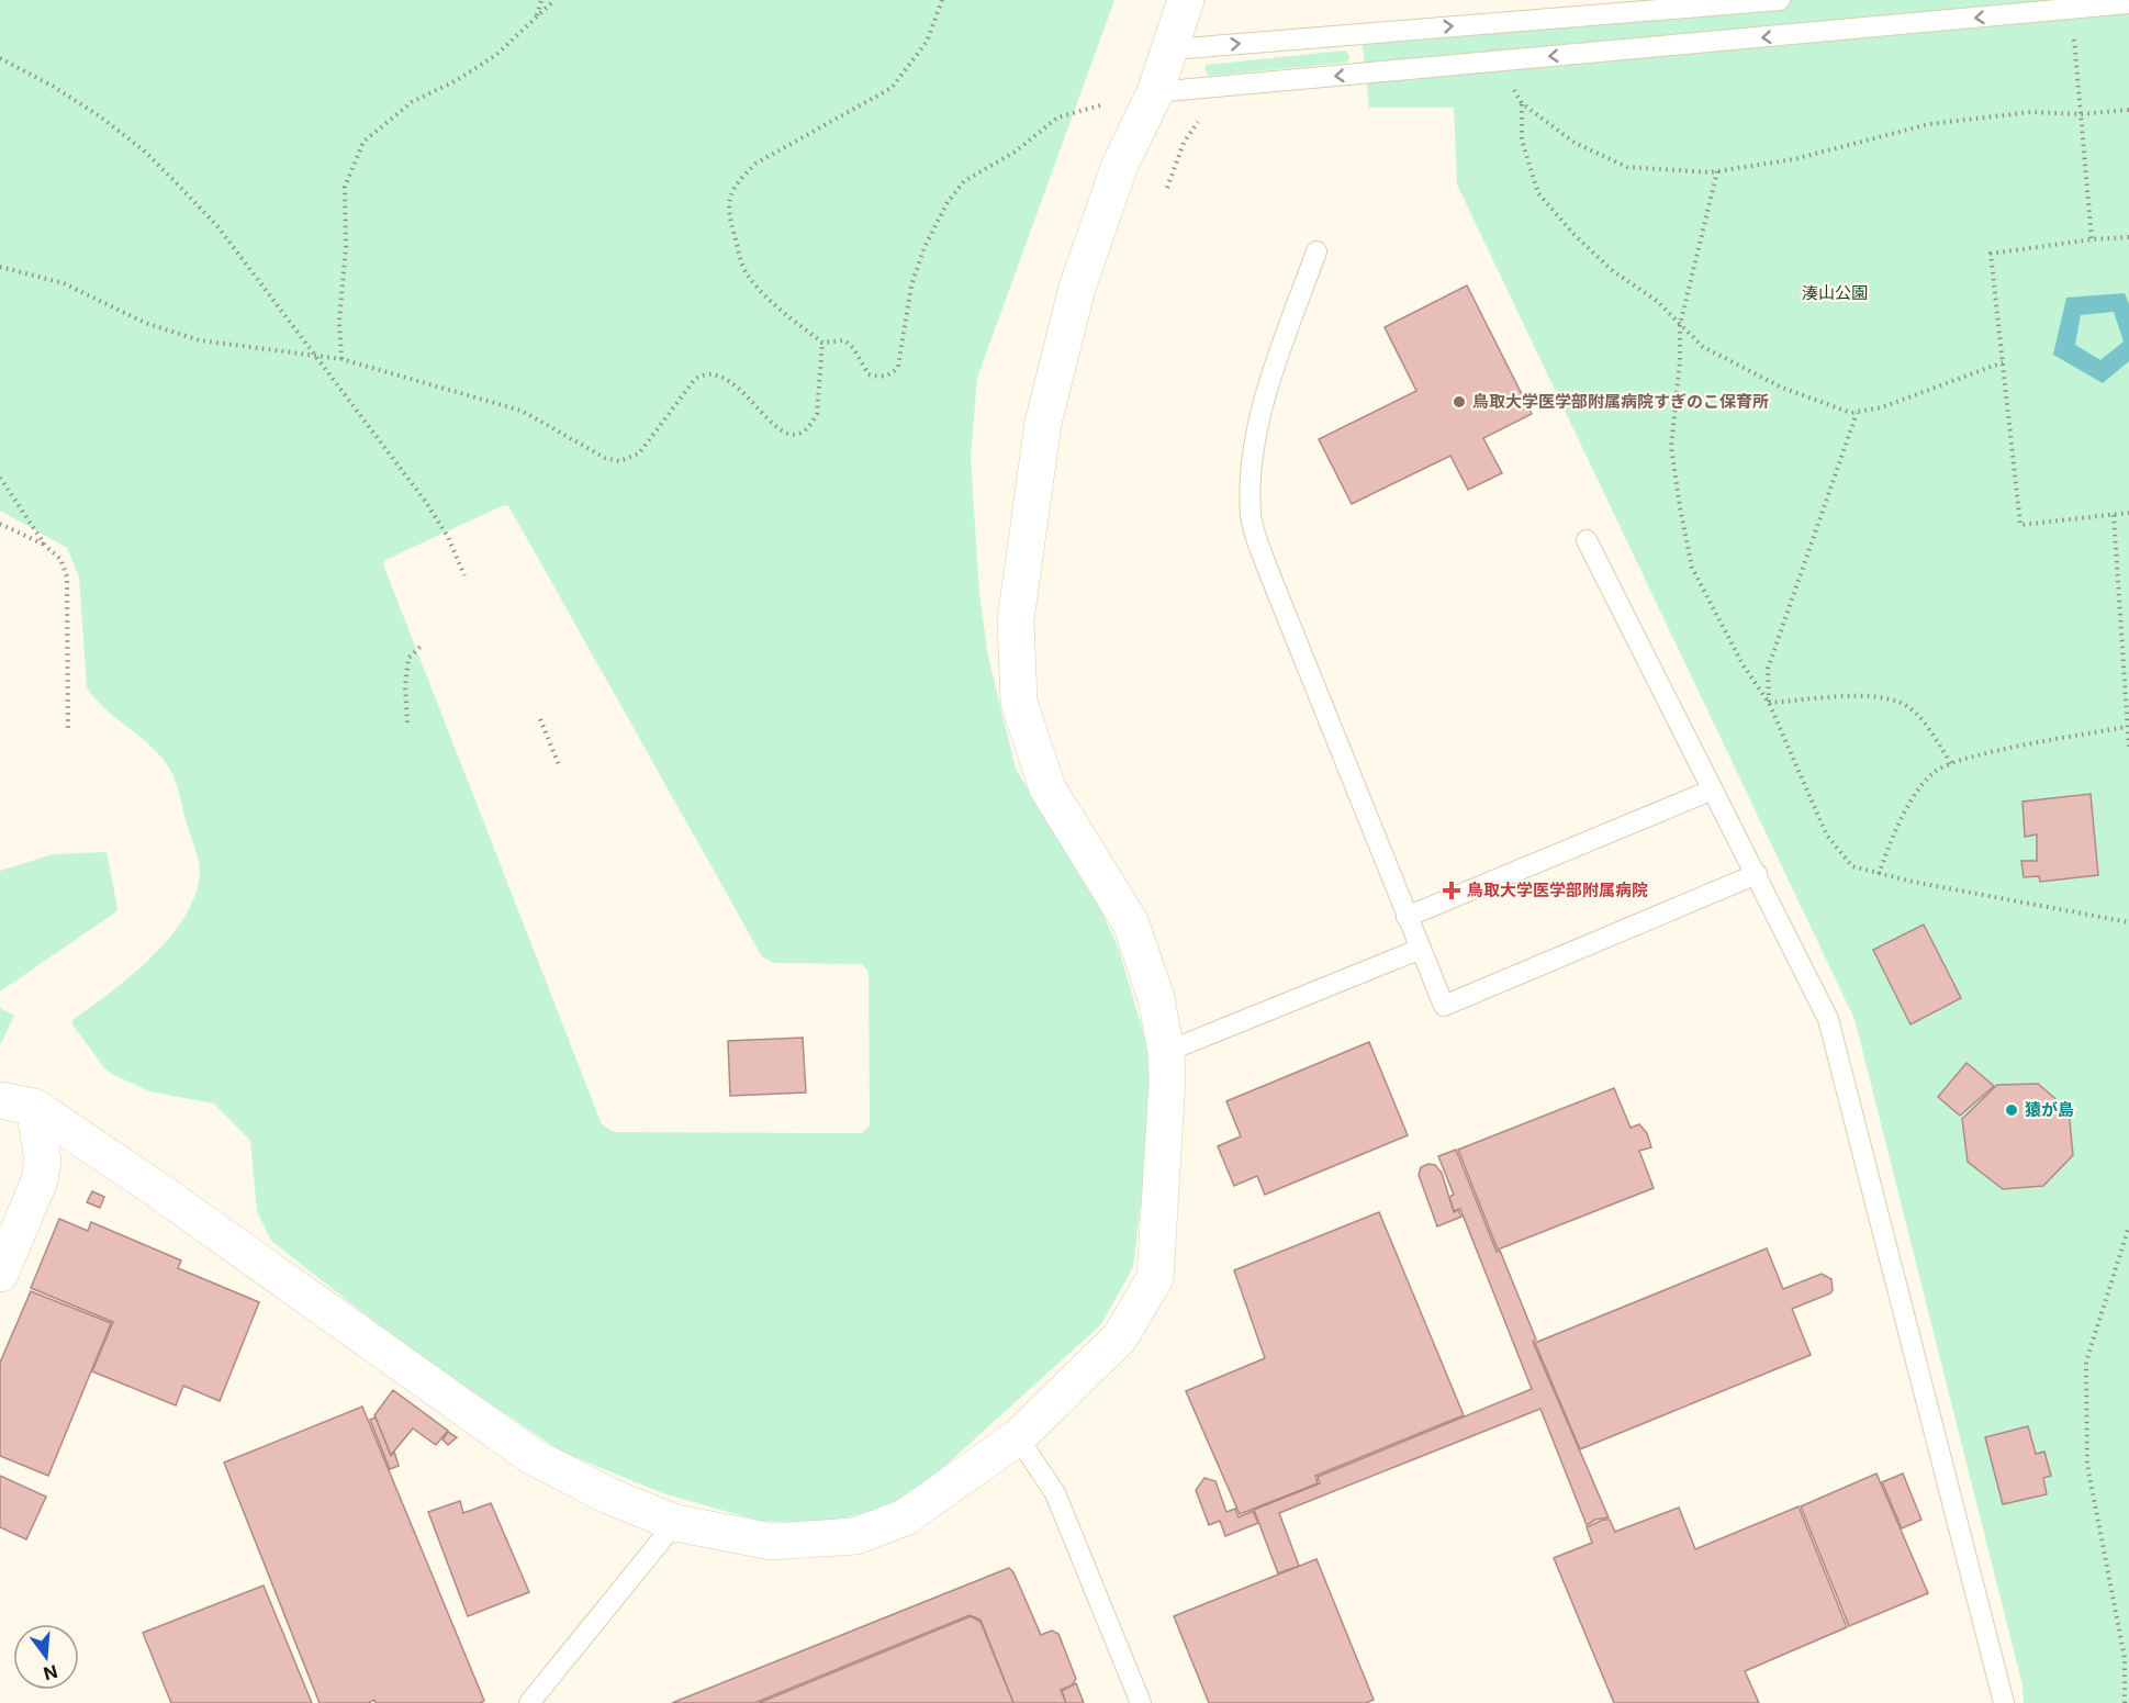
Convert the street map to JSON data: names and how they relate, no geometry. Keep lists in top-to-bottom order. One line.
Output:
{"parks":["湊山公園"],"places":{"other":["鳥取大学医学部附属病院すぎのこ保育所","猿が島"],"health":["鳥取大学医学部附属病院"]},"north":"bottom"}
